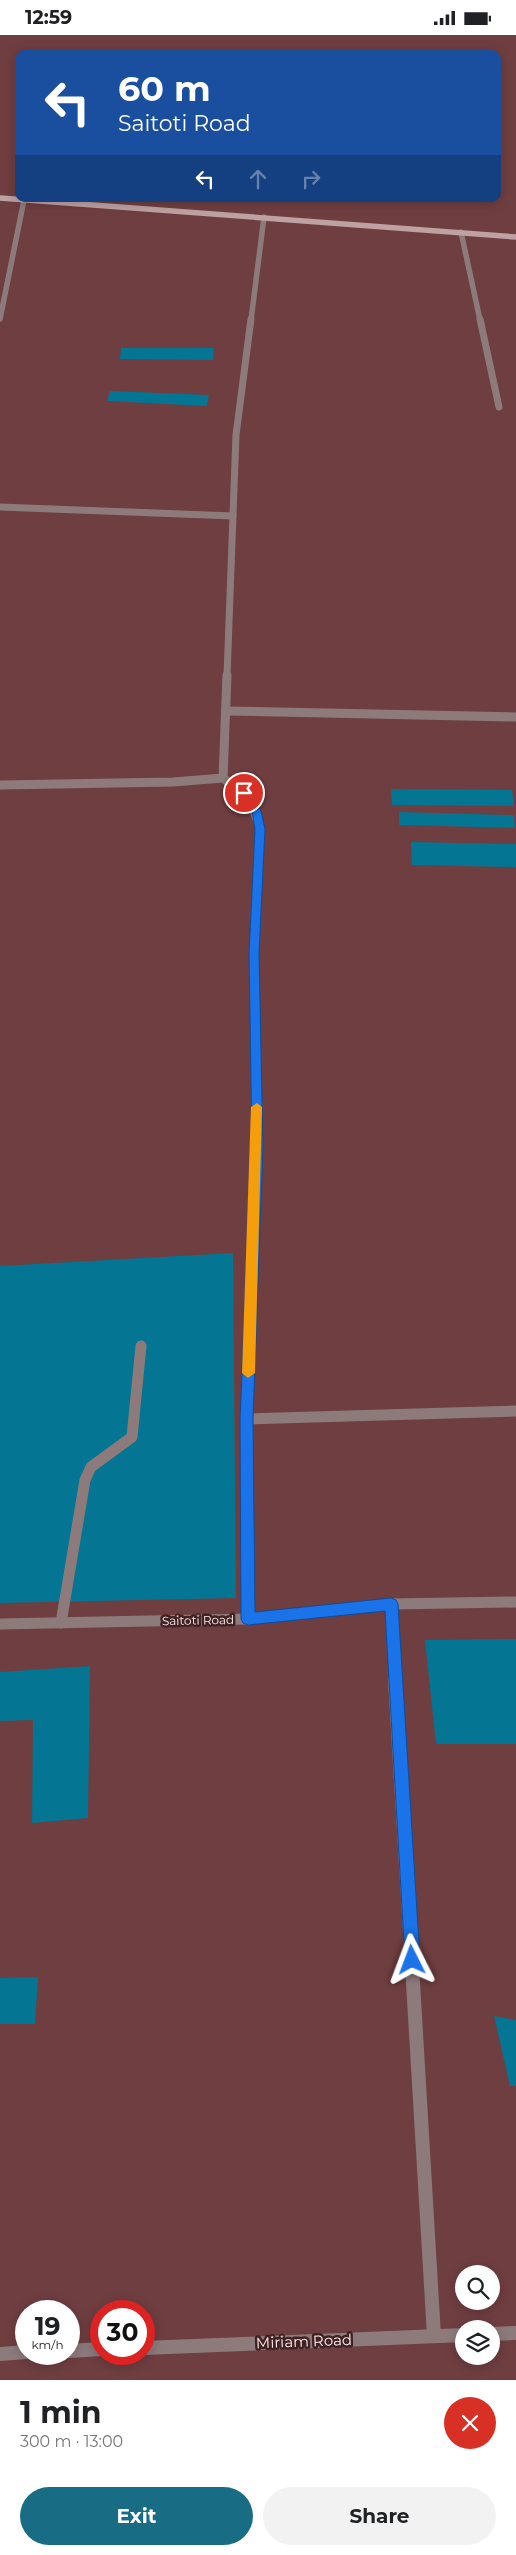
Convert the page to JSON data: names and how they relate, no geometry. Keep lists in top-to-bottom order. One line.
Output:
{"streets":{"street":["Saitoti Road","Miriam Road"]},"page":{"status":"12:59","turn":["60 m","Saitoti Road"],"speed":"19 km/h","limit":"30","heading":["1 min","300 m · 13:00"],"buttons":["Exit","Share"]}}
